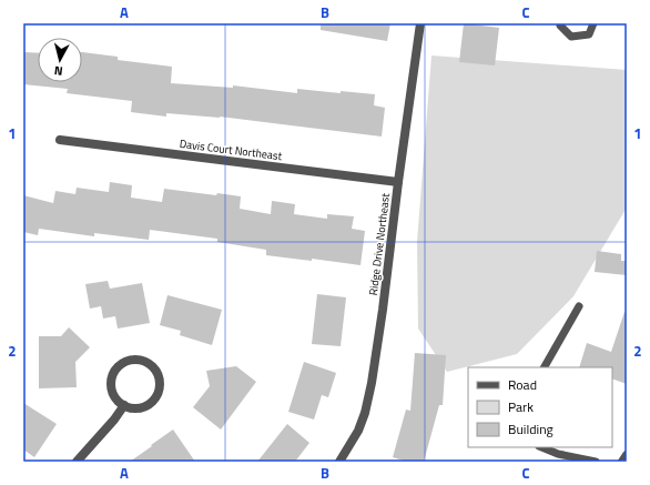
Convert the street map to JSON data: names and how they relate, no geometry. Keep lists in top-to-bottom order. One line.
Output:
{"streets":{"street":["Davis Court Northeast","Ridge Drive Northeast"]},"crossings":[["Davis Court Northeast","Ridge Drive Northeast"]],"legend":["Road","Park","Building"],"north":"bottom","grid":{"columns":["A","B","C"],"rows":["1","2"]}}
